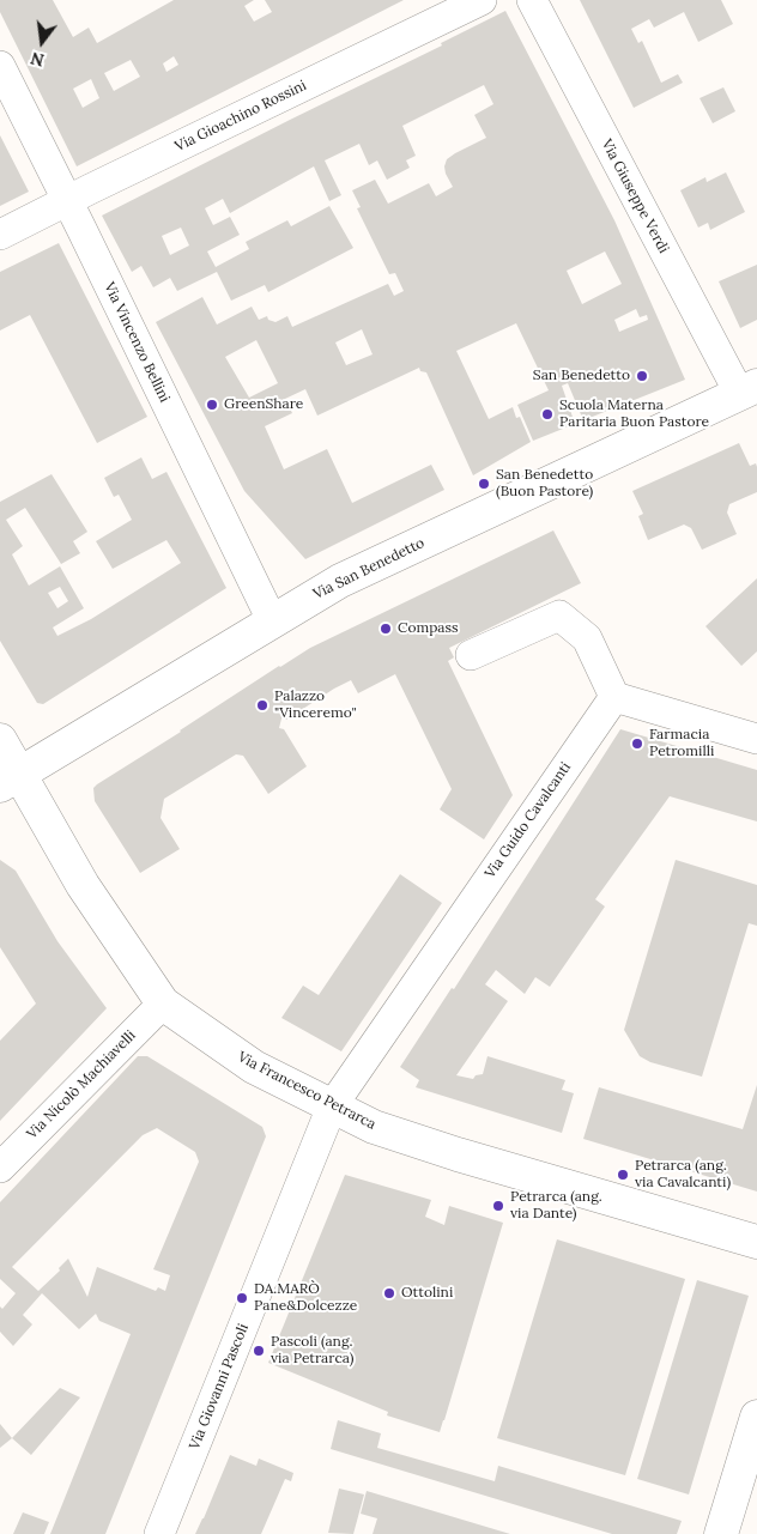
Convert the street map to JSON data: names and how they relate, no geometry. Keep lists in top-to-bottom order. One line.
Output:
{"streets":{"street":["Via Gioachino Rossini","Via Giuseppe Verdi","Via Vincenzo Bellini","Via San Benedetto","Via Guido Cavalcanti","Via Nicolò Machiavelli","Via Francesco Petrarca","Via Giovanni Pascoli"]},"crossings":[["Via Gioachino Rossini","Via Vincenzo Bellini"],["Via Giuseppe Verdi","Via San Benedetto"],["Via Vincenzo Bellini","Via San Benedetto"],["Via San Benedetto","Via Francesco Petrarca"],["Via Guido Cavalcanti","Via Francesco Petrarca"],["Via Guido Cavalcanti","Via Giovanni Pascoli"],["Via Nicolò Machiavelli","Via Francesco Petrarca"],["Via Francesco Petrarca","Via Giovanni Pascoli"]],"places":["San Benedetto","GreenShare","Scuola Materna Paritaria Buon Pastore","San Benedetto (Buon Pastore)","Compass","Palazzo \"Vinceremo\"","Farmacia Petromilli","Petrarca (ang. via Cavalcanti)","Petrarca (ang. via Dante)","Ottolini","DA.MARÒ Pane&Dolcezze","Pascoli (ang. via Petrarca)"],"north":"bottom"}
